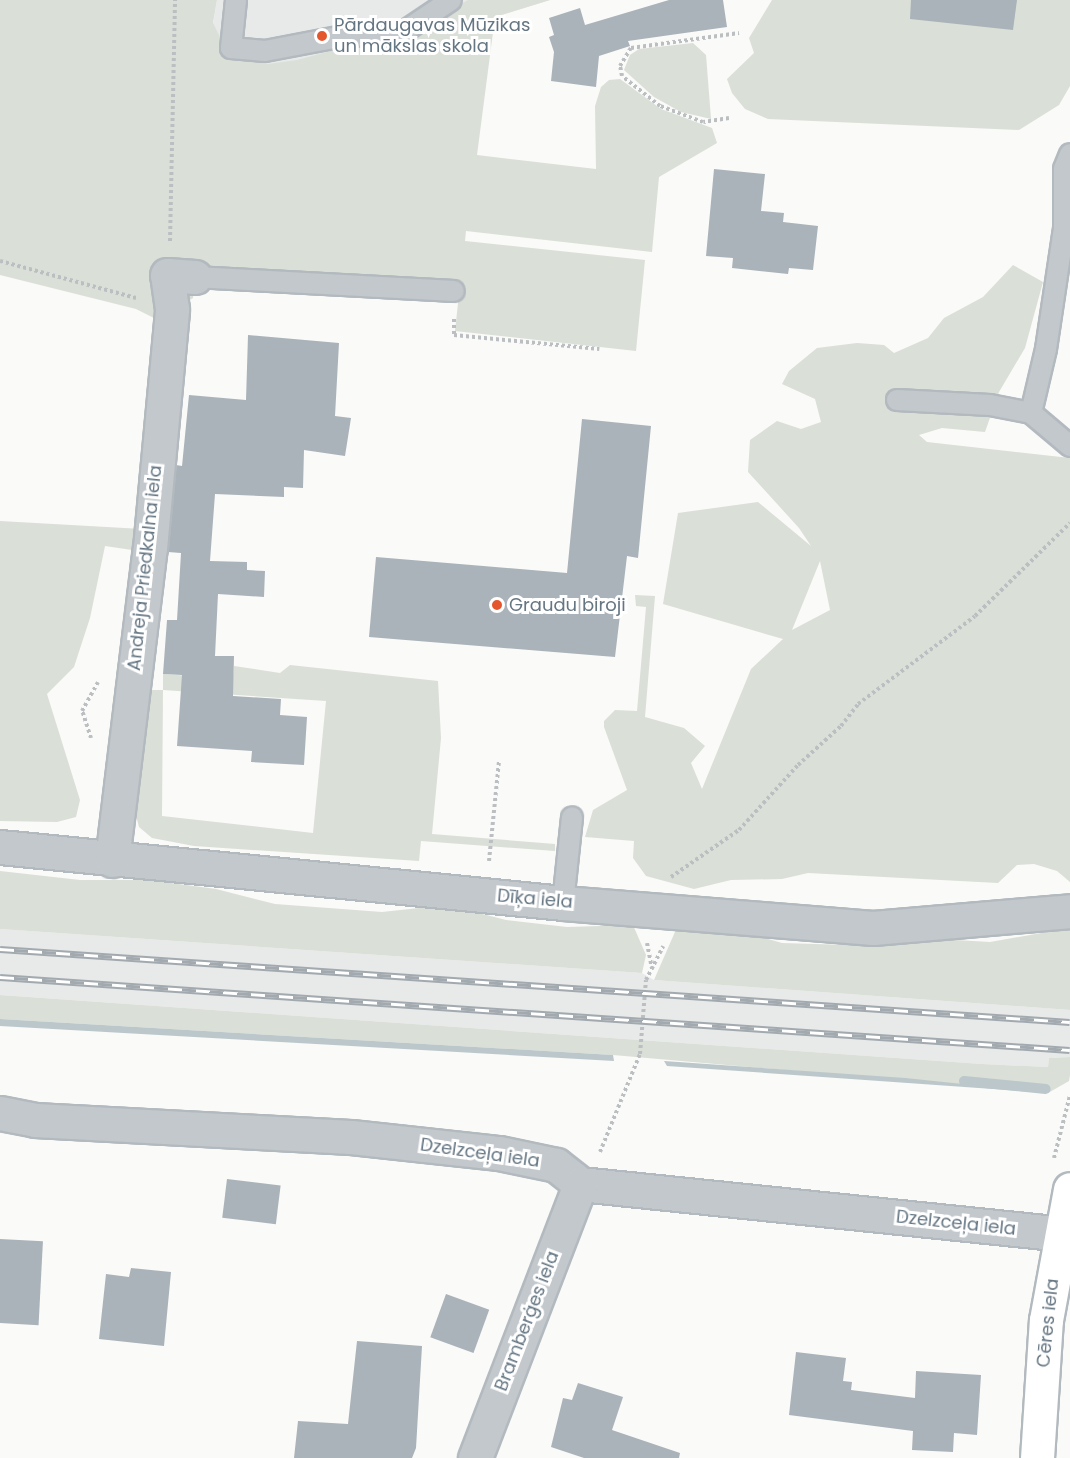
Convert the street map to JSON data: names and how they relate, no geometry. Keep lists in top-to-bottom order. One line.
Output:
{"streets":{"main road":["Cēres iela"],"street":["Andreja Priedkalna iela","Dīķa iela","Dzelzceļa iela","Bramberģes iela"]},"crossings":[["Andreja Priedkalna iela","Dīķa iela"],["Dzelzceļa iela","Bramberģes iela"],["Dzelzceļa iela","Cēres iela"]],"places":["Pārdaugavas Mūzikas un mākslas skola","Graudu biroji"]}
